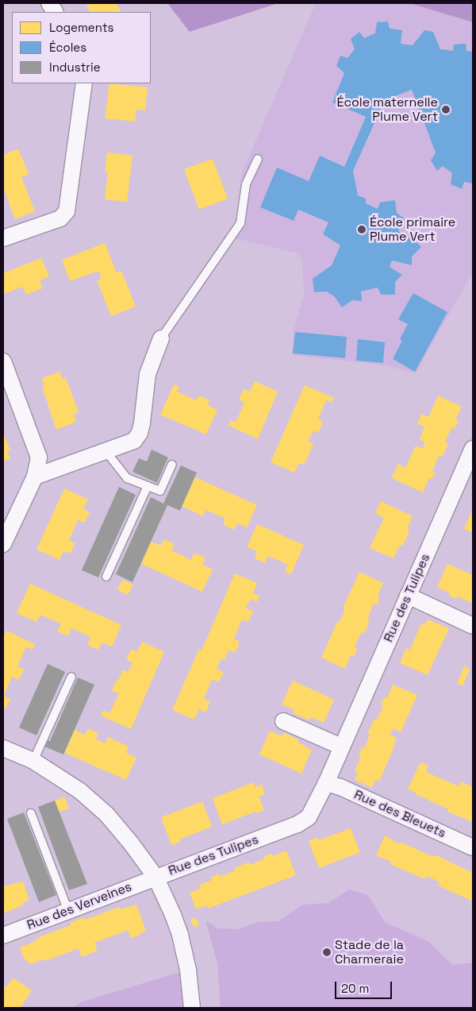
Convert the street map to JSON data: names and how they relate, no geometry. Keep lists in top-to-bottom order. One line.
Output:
{"streets":{"street":["Rue des Tulipes","Rue des Bleuets","Rue des Verveines"]},"crossings":[["Rue des Tulipes","Rue des Bleuets"],["Rue des Tulipes","Rue des Verveines"]],"places":["École maternelle Plume Vert","École primaire Plume Vert","Stade de la Charmeraie"],"legend":["Logements","Écoles","Industrie"],"scale_bar":"20 m"}
